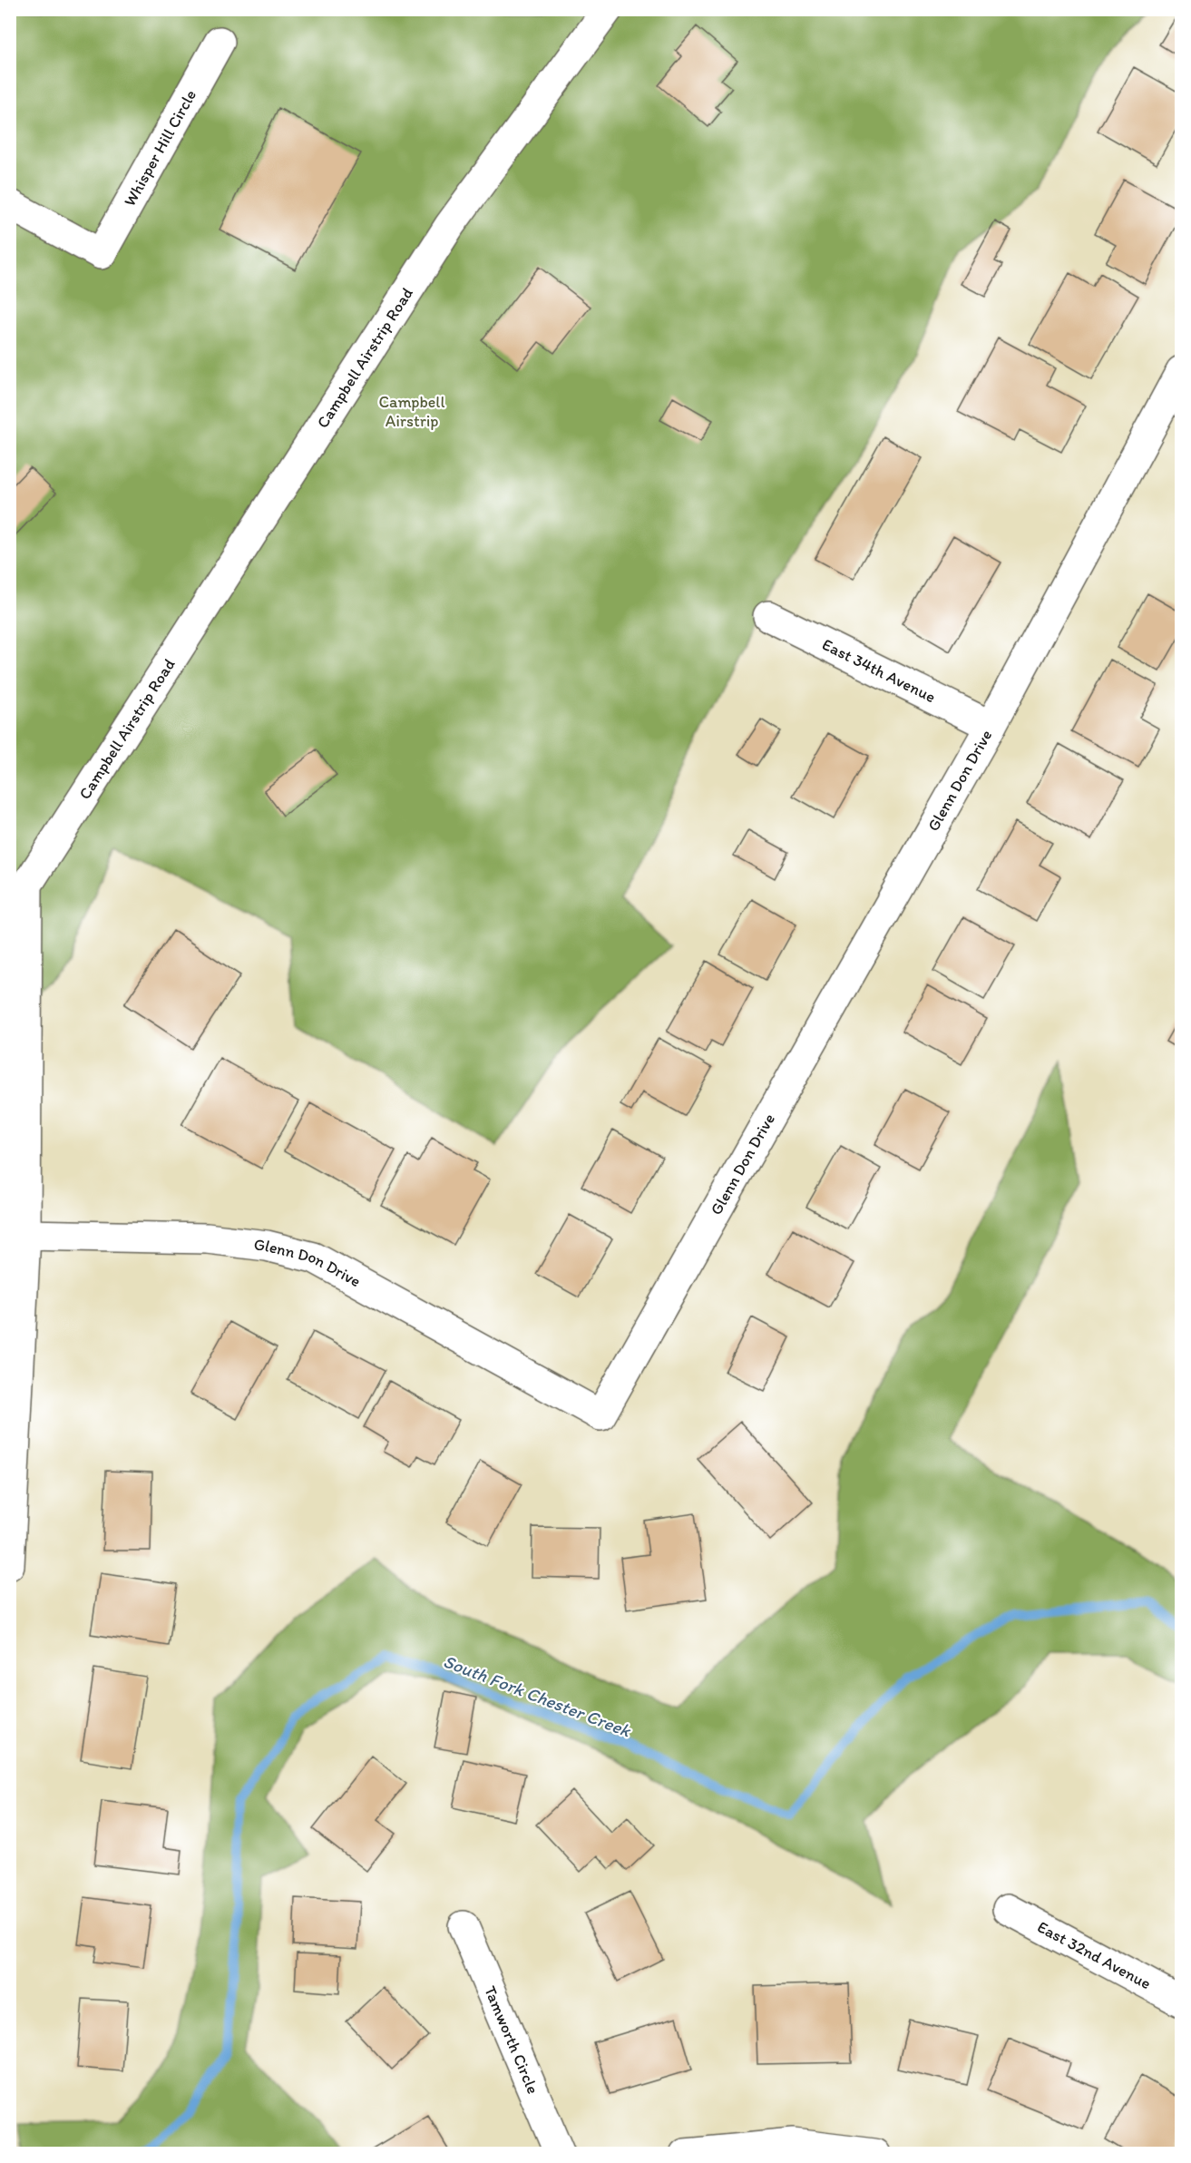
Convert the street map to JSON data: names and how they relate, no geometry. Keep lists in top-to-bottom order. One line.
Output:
{"streets":{"street":["Whisper Hill Circle","Campbell Airstrip Road","East 34th Avenue","Glenn Don Drive","East 32nd Avenue","Tamworth Circle"]},"crossings":[["Campbell Airstrip Road","Glenn Don Drive"],["East 34th Avenue","Glenn Don Drive"]],"water":["South Fork Chester Creek"],"parks":["Campbell Airstrip"]}
